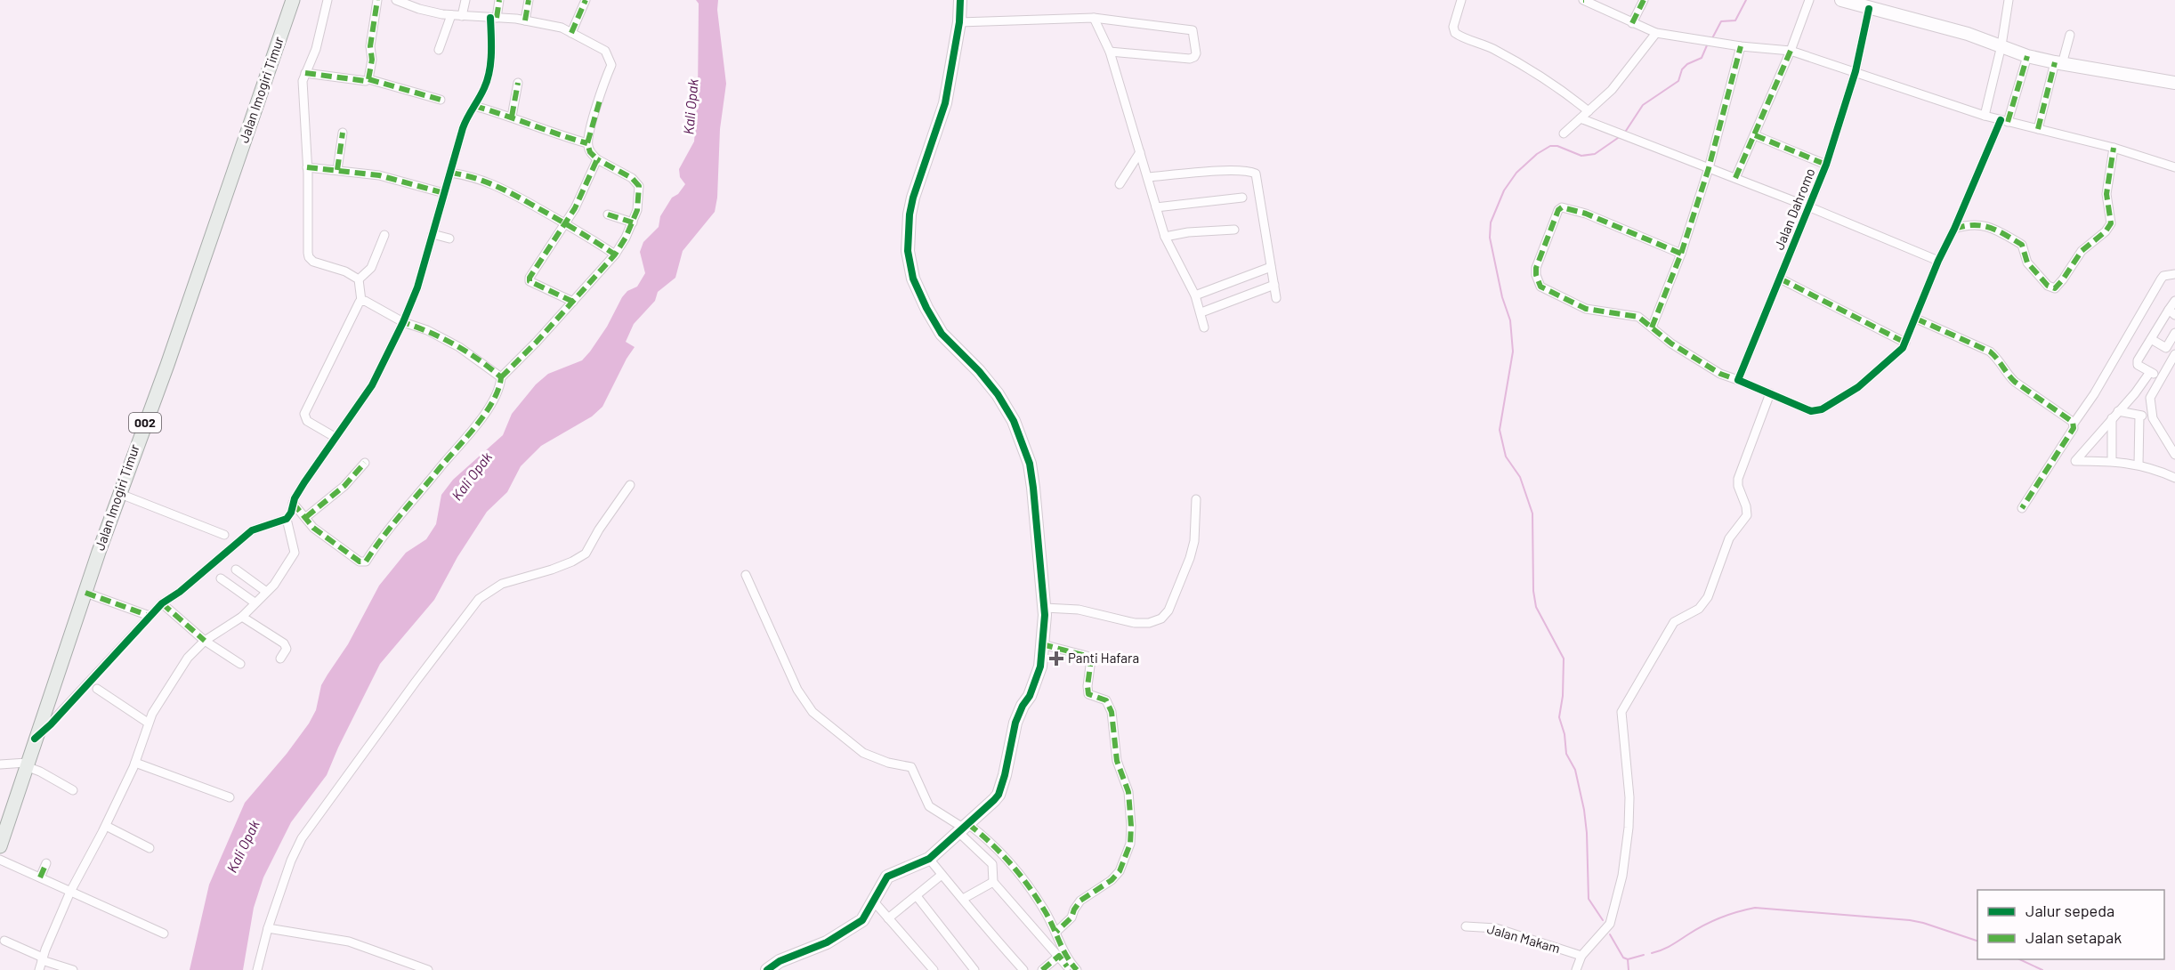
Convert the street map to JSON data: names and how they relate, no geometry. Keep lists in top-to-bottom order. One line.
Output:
{"streets":{"main road":["Jalan Imogiri Timur","002"],"street":["Jalan Dahromo","Jalan Makam"]},"water":["Kali Opak"],"places":{"health":["Panti Hafara"]},"legend":["Jalur sepeda","Jalan setapak"]}
